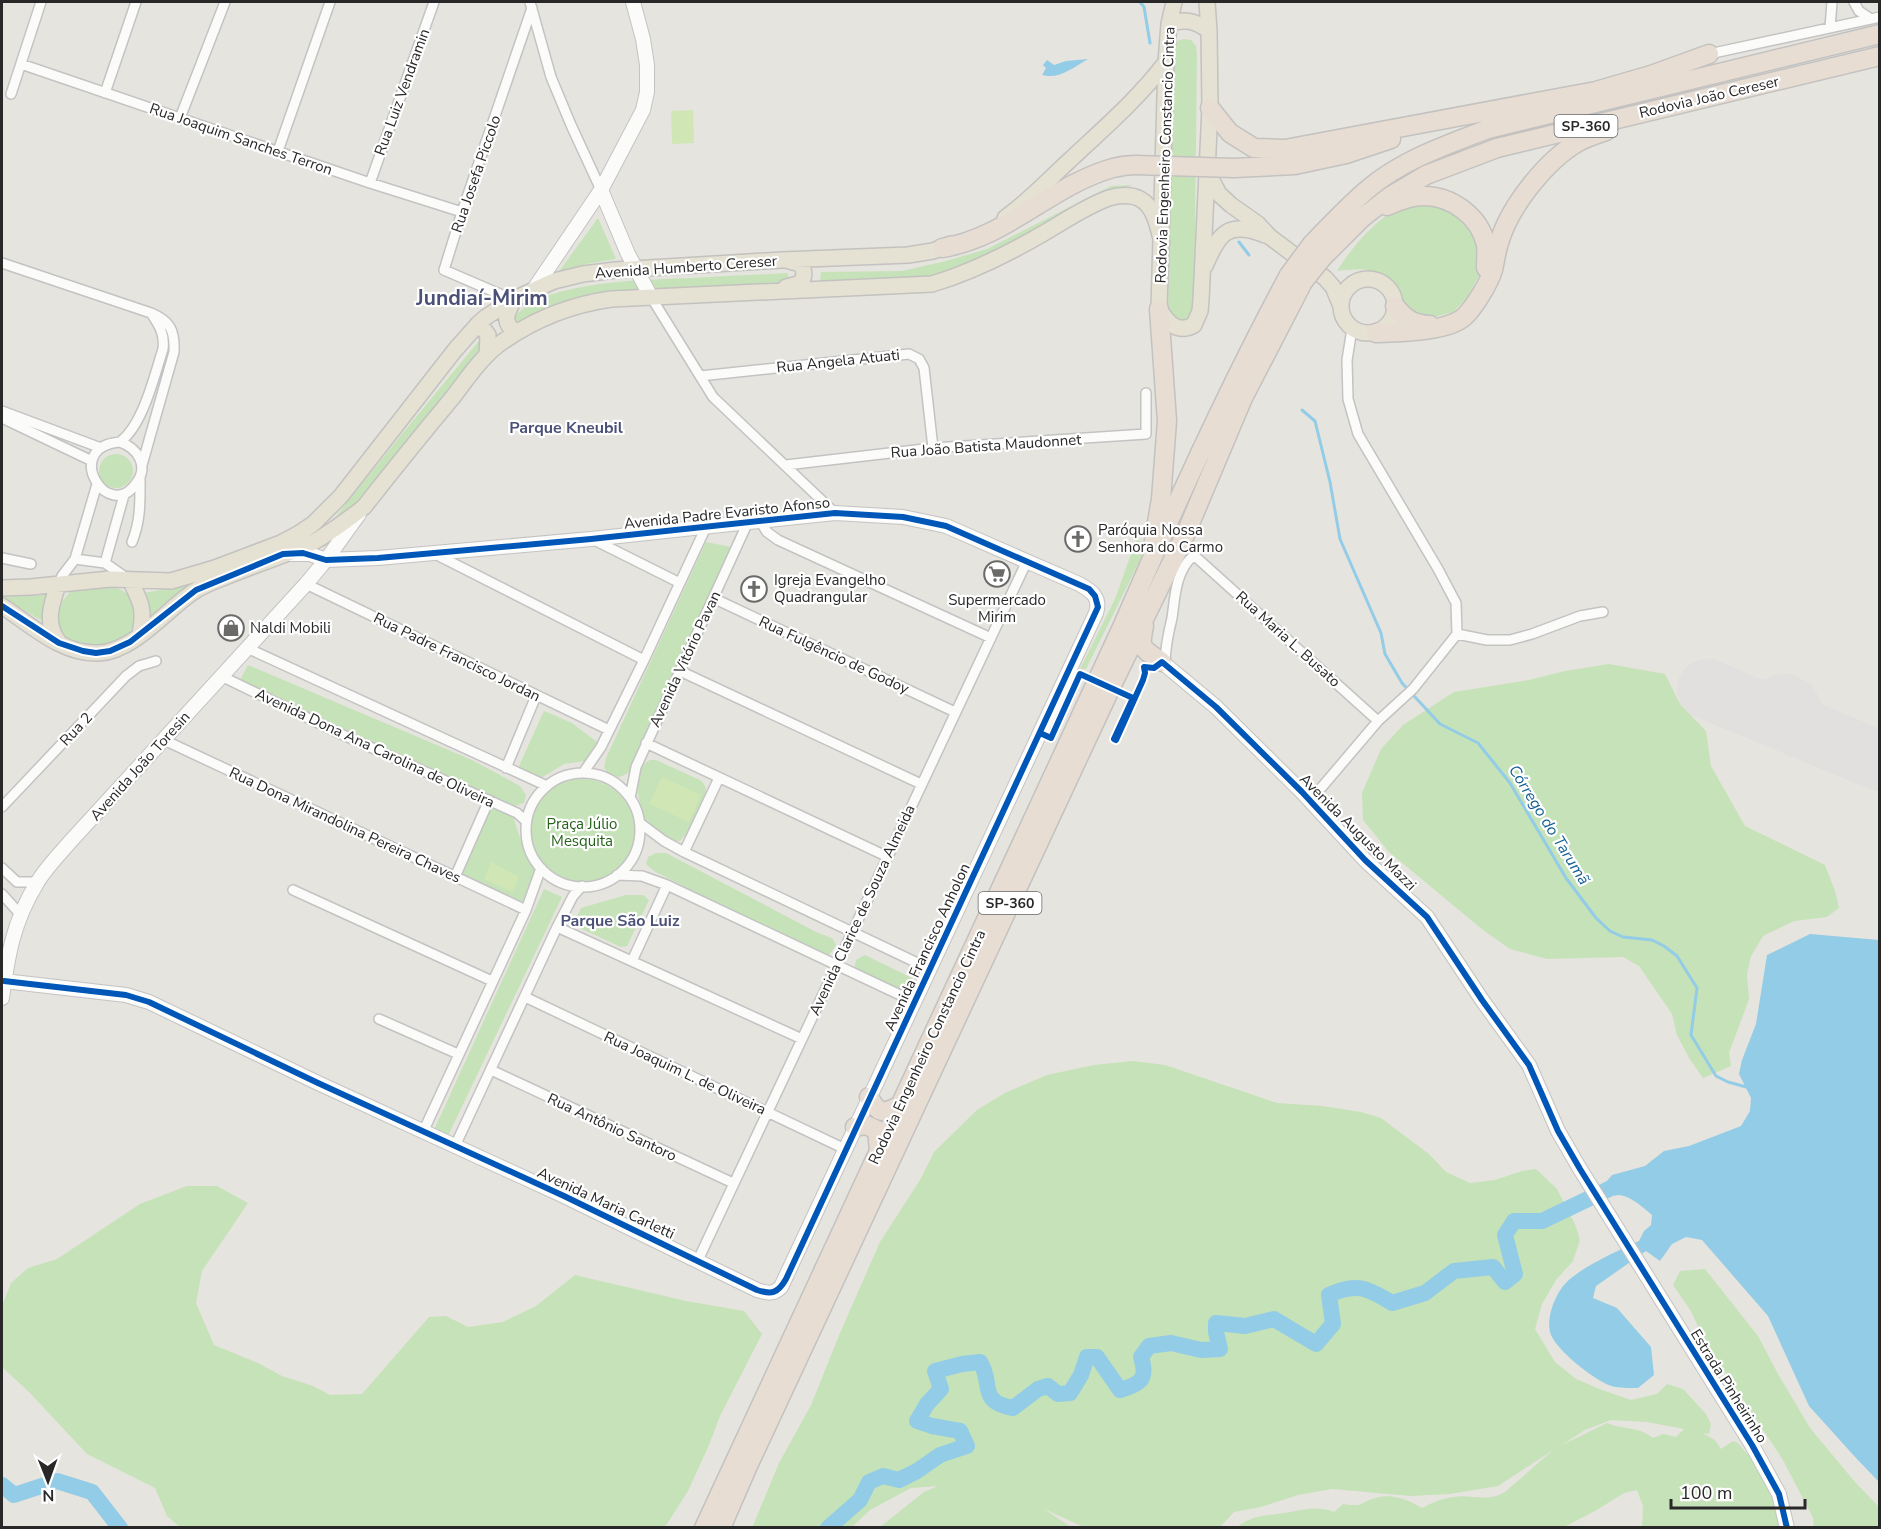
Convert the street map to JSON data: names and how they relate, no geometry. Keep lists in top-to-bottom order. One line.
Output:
{"streets":{"highway":["Rodovia João Cereser","SP-360","Rodovia Engenheiro Constancio Cintra"],"main road":["Avenida Humberto Cereser"],"street":["Rua Luiz Vendramin","Rua Joaquim Sanches Terron","Rua Josefa Piccolo","Rua Angela Atuati","Rua João Batista Maudonnet","Avenida Padre Evaristo Afonso","Rua Maria L. Busato","Rua Fulgêncio de Godoy","Rua Padre Francisco Jordan","Avenida Vitório Pavan","Rua 2","Avenida Dona Ana Carolina de Oliveira","Avenida João Toresin","Rua Dona Mirandolina Pereira Chaves","Avenida Augusto Mazzi","Avenida Clarice de Souza Almeida","Avenida Francisco Anholon","Rua Joaquim L. de Oliveira","Rua Antônio Santoro","Avenida Maria Carletti","Estrada Pinheirinho"]},"crossings":[["Rua Luiz Vendramin","Rua Joaquim Sanches Terron"],["Rodovia João Cereser","SP-360"],["SP-360","Rodovia Engenheiro Constancio Cintra"],["Rua Joaquim Sanches Terron","Rua Josefa Piccolo"],["Rodovia Engenheiro Constancio Cintra","Avenida Humberto Cereser"],["Rua Josefa Piccolo","Avenida Humberto Cereser"],["Avenida Humberto Cereser","Avenida Padre Evaristo Afonso"],["Avenida Humberto Cereser","Avenida João Toresin"],["Rua Angela Atuati","Rua João Batista Maudonnet"],["Avenida Padre Evaristo Afonso","Avenida Vitório Pavan"],["Avenida Padre Evaristo Afonso","Avenida João Toresin"],["Avenida Padre Evaristo Afonso","Avenida Clarice de Souza Almeida"],["Avenida Padre Evaristo Afonso","Avenida Francisco Anholon"],["Rua Maria L. Busato","Avenida Augusto Mazzi"],["Rua Fulgêncio de Godoy","Avenida Vitório Pavan"],["Rua Fulgêncio de Godoy","Avenida Clarice de Souza Almeida"],["Rua Padre Francisco Jordan","Avenida João Toresin"],["Avenida Vitório Pavan","Avenida Dona Ana Carolina de Oliveira"],["Avenida Dona Ana Carolina de Oliveira","Avenida João Toresin"],["Avenida João Toresin","Rua Dona Mirandolina Pereira Chaves"],["Avenida João Toresin","Avenida Maria Carletti"],["Avenida Augusto Mazzi","Estrada Pinheirinho"],["Avenida Clarice de Souza Almeida","Rua Joaquim L. de Oliveira"],["Avenida Clarice de Souza Almeida","Rua Antônio Santoro"],["Avenida Clarice de Souza Almeida","Avenida Maria Carletti"],["Avenida Francisco Anholon","Rua Joaquim L. de Oliveira"],["Avenida Francisco Anholon","Avenida Maria Carletti"]],"districts":["Jundiaí-Mirim","Parque Kneubil","Parque São Luiz"],"water":["Córrego do Tarumã"],"parks":["Praça Júlio Mesquita"],"places":{"church":["Paróquia Nossa Senhora do Carmo","Igreja Evangelho Quadrangular"],"supermarket":["Supermercado Mirim"],"shop":["Naldi Mobili"]},"scale_bar":"100 m","north":"bottom"}
